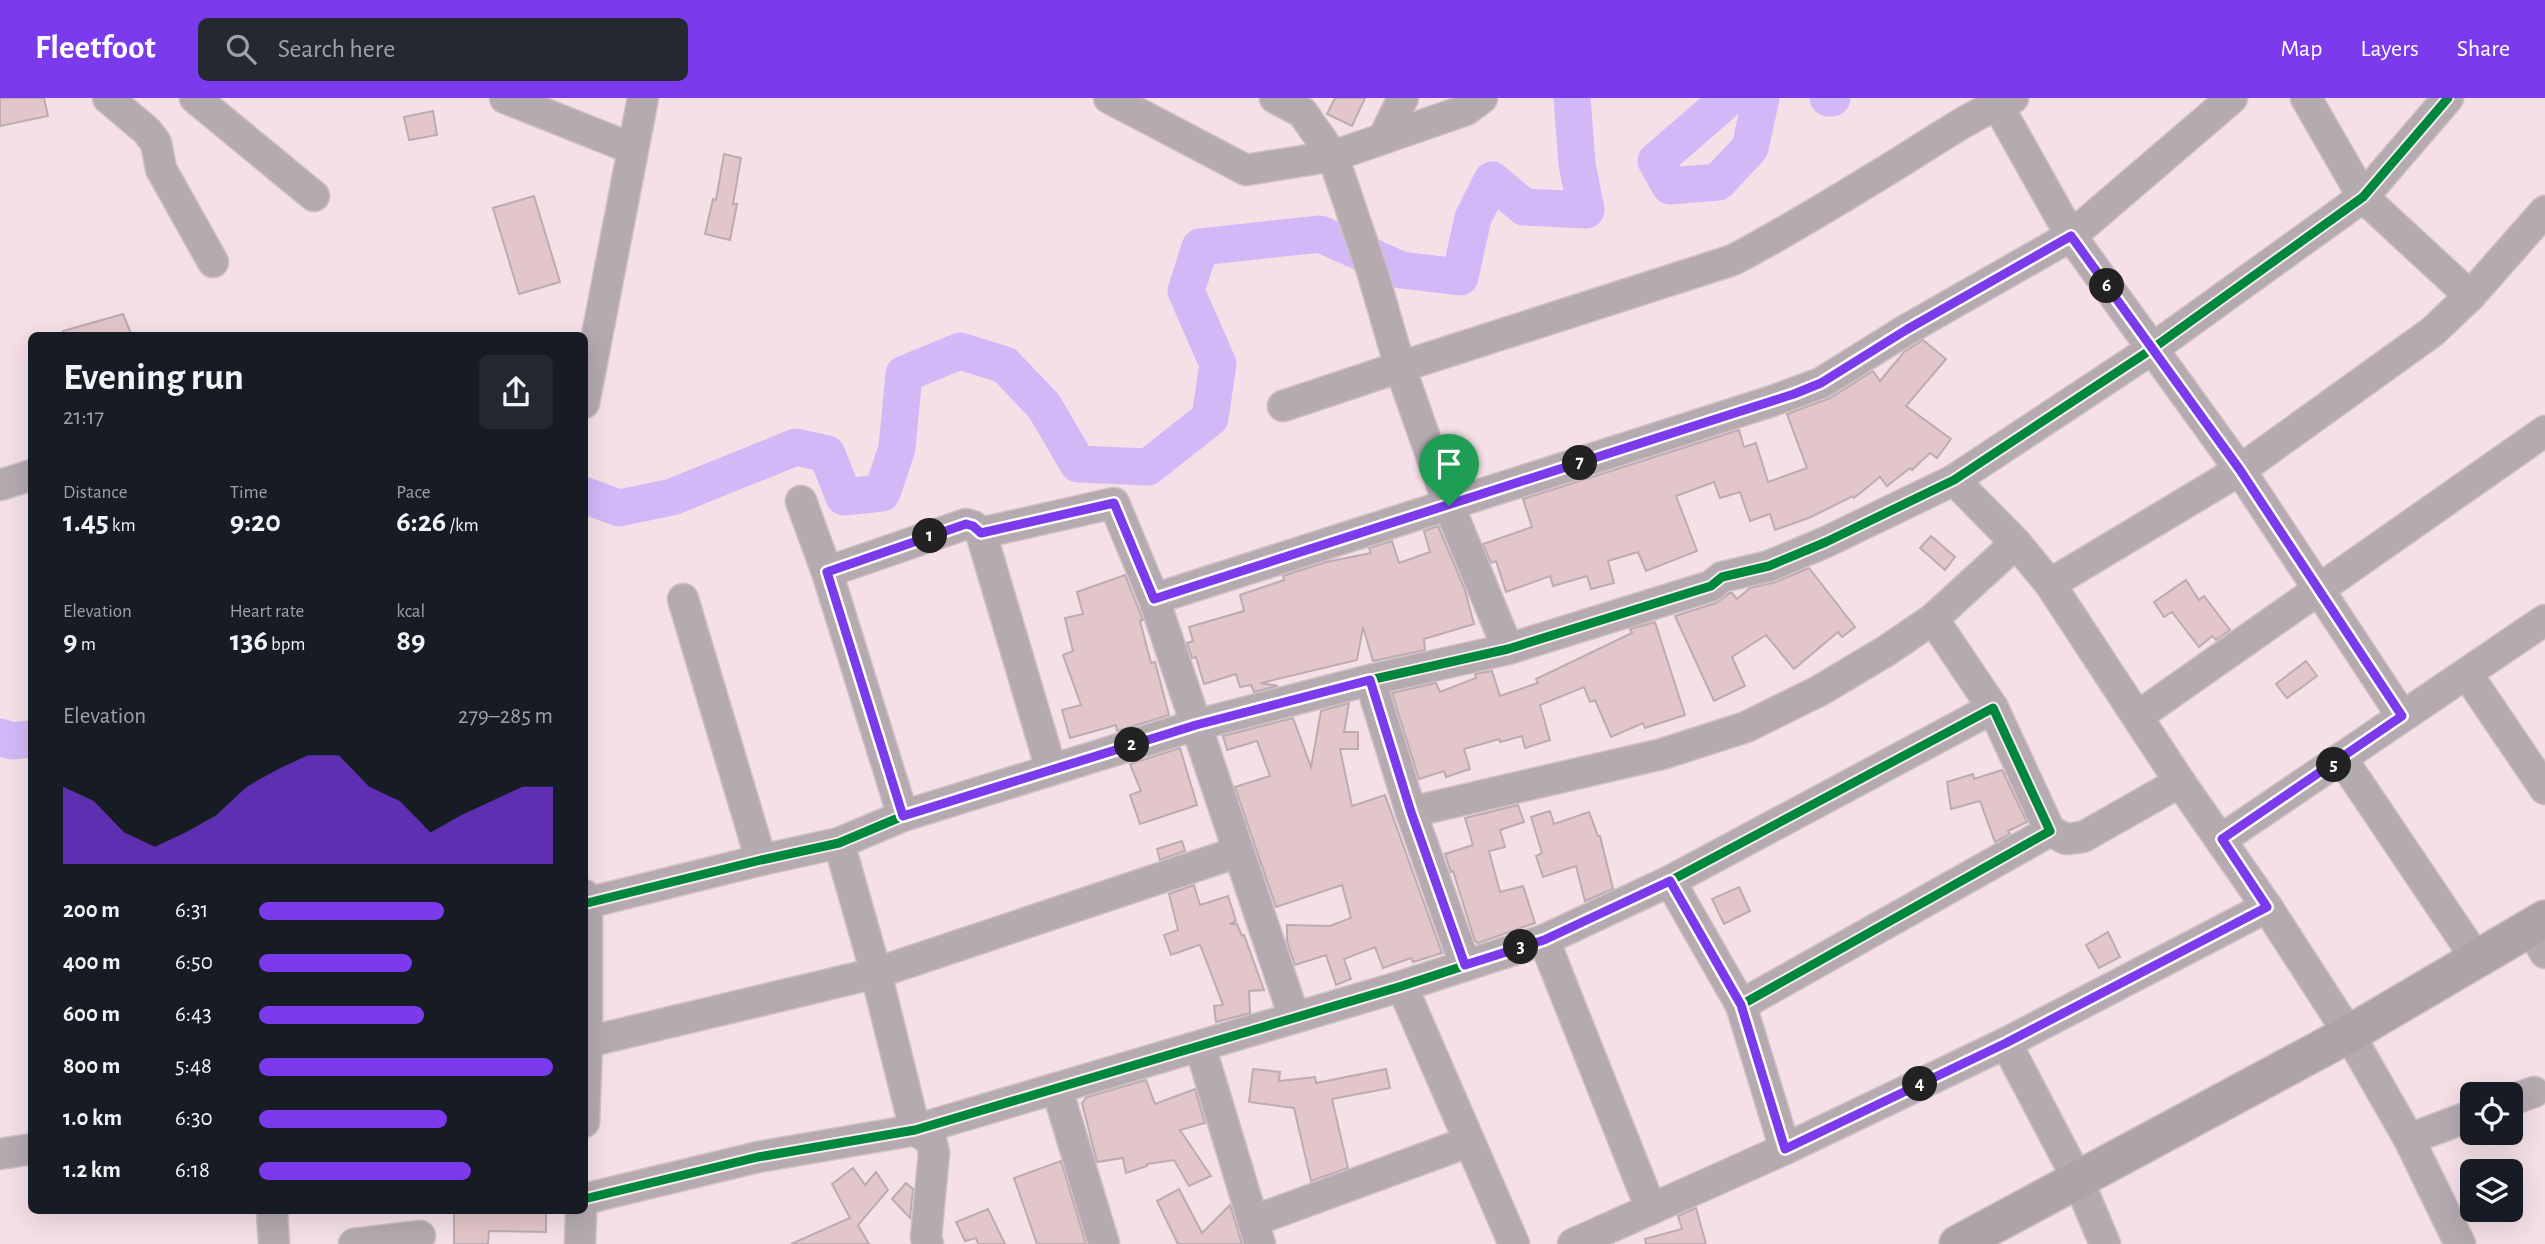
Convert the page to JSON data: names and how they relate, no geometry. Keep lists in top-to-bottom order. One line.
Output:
{"page":{"header":"Fleetfoot","search":"Search here","nav":["Map","Layers","Share"],"pins":["6","7","1","2","5","3","4"],"heading":["Evening run","21:17"],"stats":[["Distance","1.45 km"],["Time","9:20"],["Pace","6:26 /km"],["Elevation","9 m"],["Heart rate","136 bpm"],["kcal","89"]],"chart":["Elevation","279–285 m"],"list":[{"name":"200 m","note":"6:31"},{"name":"400 m","note":"6:50"},{"name":"600 m","note":"6:43"},{"name":"800 m","note":"5:48"},{"name":"1.0 km","note":"6:30"},{"name":"1.2 km","note":"6:18"}]}}
